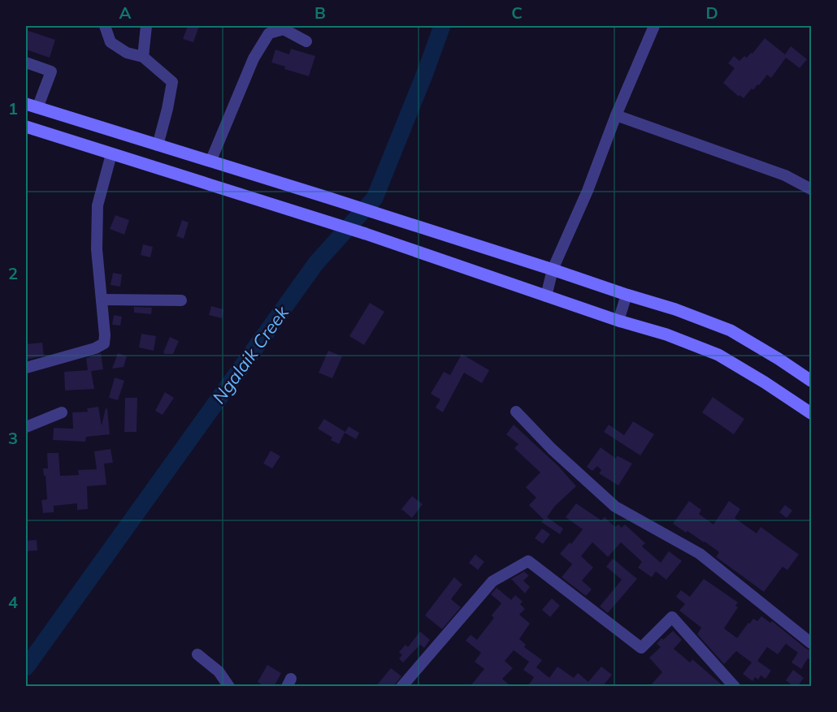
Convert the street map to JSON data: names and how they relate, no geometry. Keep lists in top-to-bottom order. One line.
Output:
{"water":["Ngalaik Creek"],"grid":{"columns":["A","B","C","D"],"rows":["1","2","3","4"]}}
